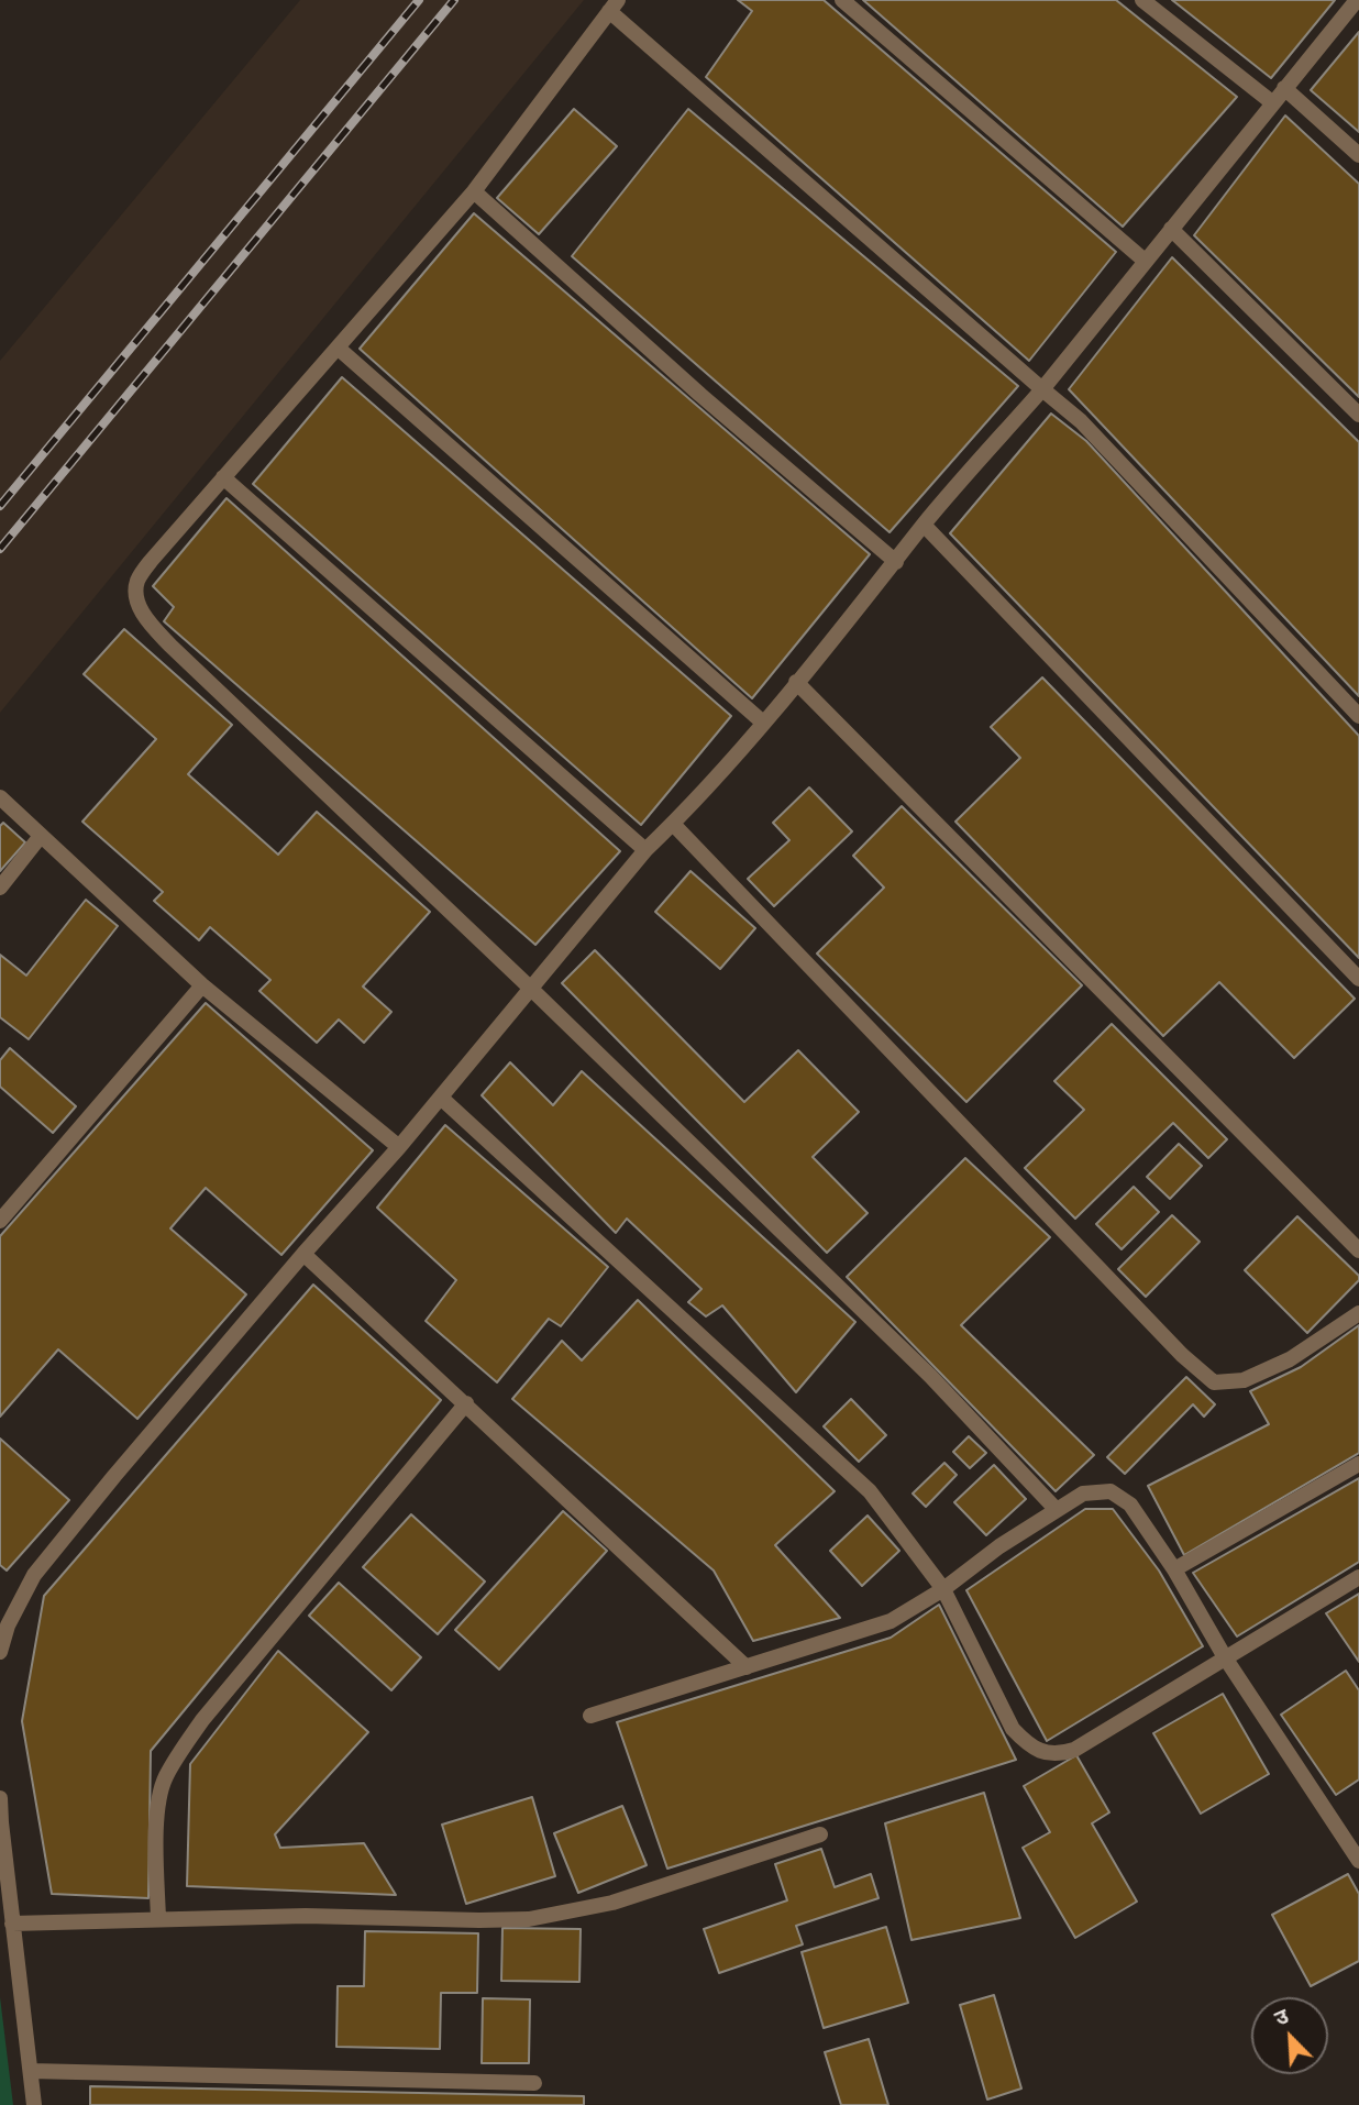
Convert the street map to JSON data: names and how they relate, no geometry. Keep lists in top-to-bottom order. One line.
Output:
{"north":"top left"}
